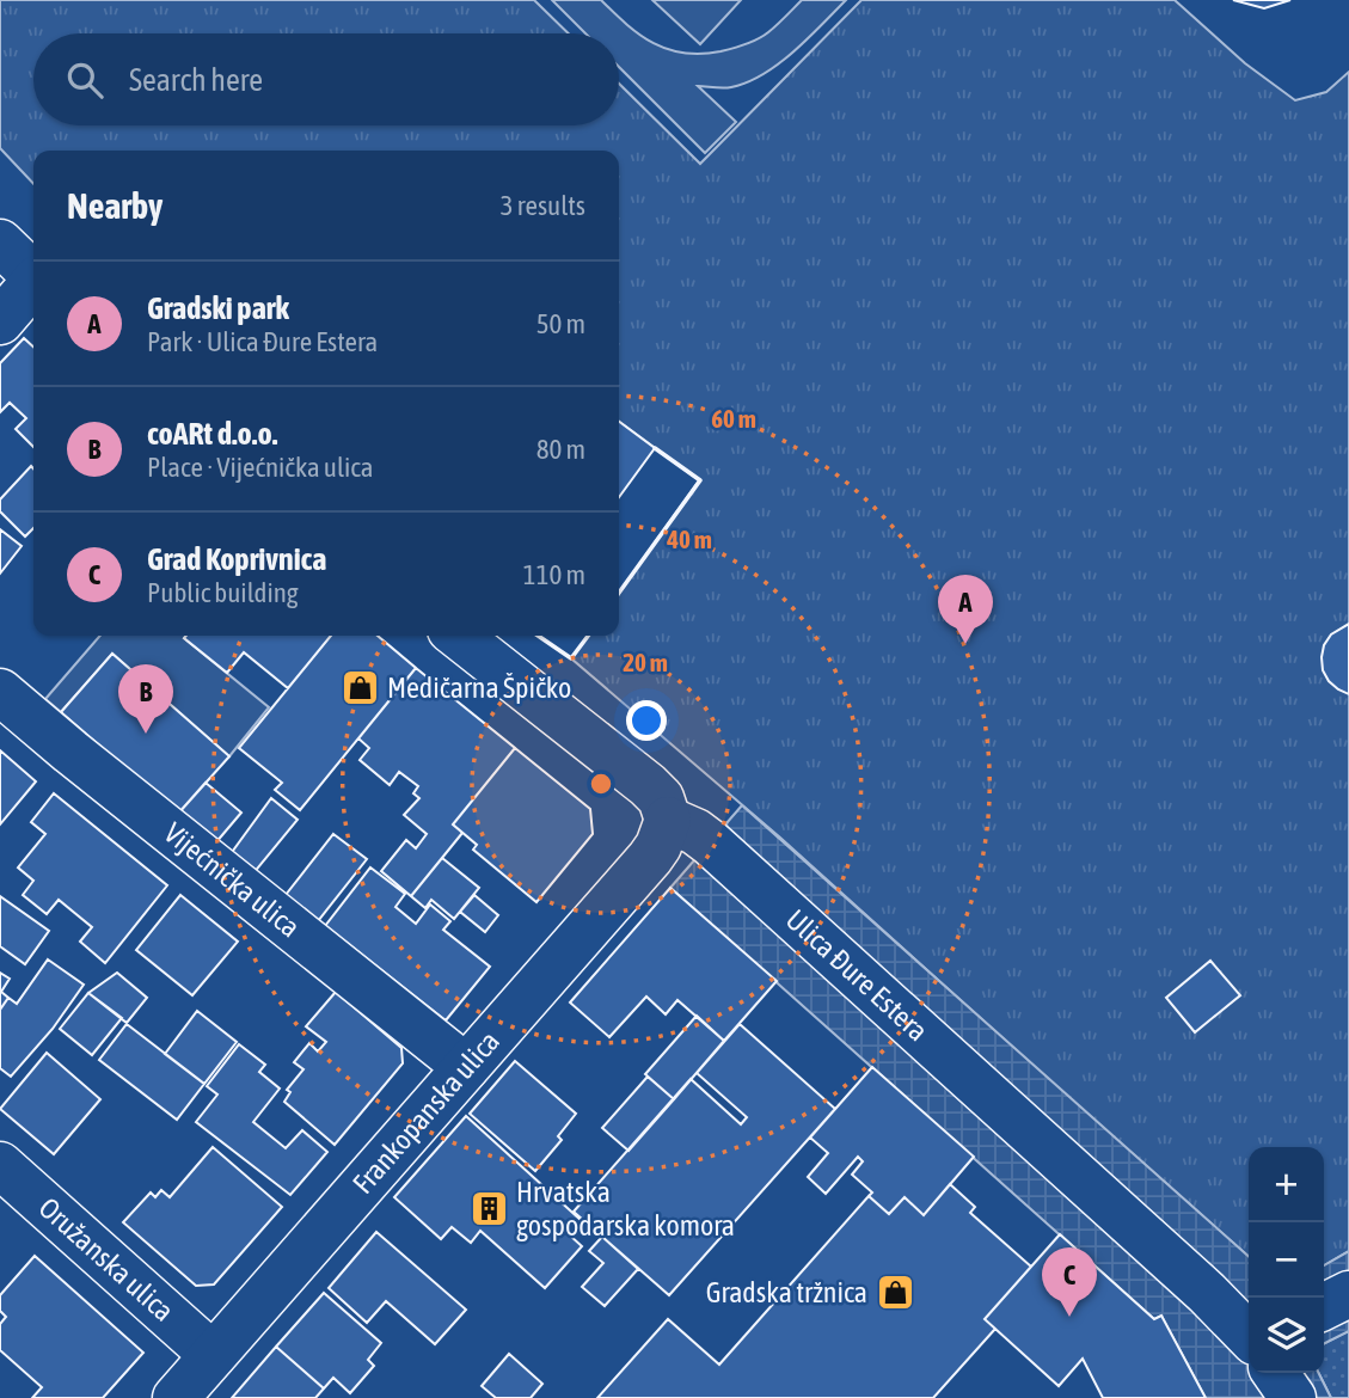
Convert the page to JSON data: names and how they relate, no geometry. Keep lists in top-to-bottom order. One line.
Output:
{"streets":{"street":["Vijećnička ulica","Ulica Đure Estera","Frankopanska ulica","Oružanska ulica"]},"crossings":[["Vijećnička ulica","Frankopanska ulica"],["Ulica Đure Estera","Frankopanska ulica"],["Frankopanska ulica","Oružanska ulica"]],"places":{"shop":["Medičarna Špičko","Gradska tržnica"],"building":["Hrvatska gospodarska komora"]},"page":{"search":"Search here","heading":["Nearby","3 results"],"list":[{"mark":"A","name":"Gradski park","note":"Park · Ulica Đure Estera","value":"50 m"},{"mark":"B","name":"coARt d.o.o.","note":"Place · Vijećnička ulica","value":"80 m"},{"mark":"C","name":"Grad Koprivnica","note":"Public building","value":"110 m"}],"pins":["A","B","C"],"map_buttons":["+","−"]},"rings":["60 m","40 m","20 m"]}
